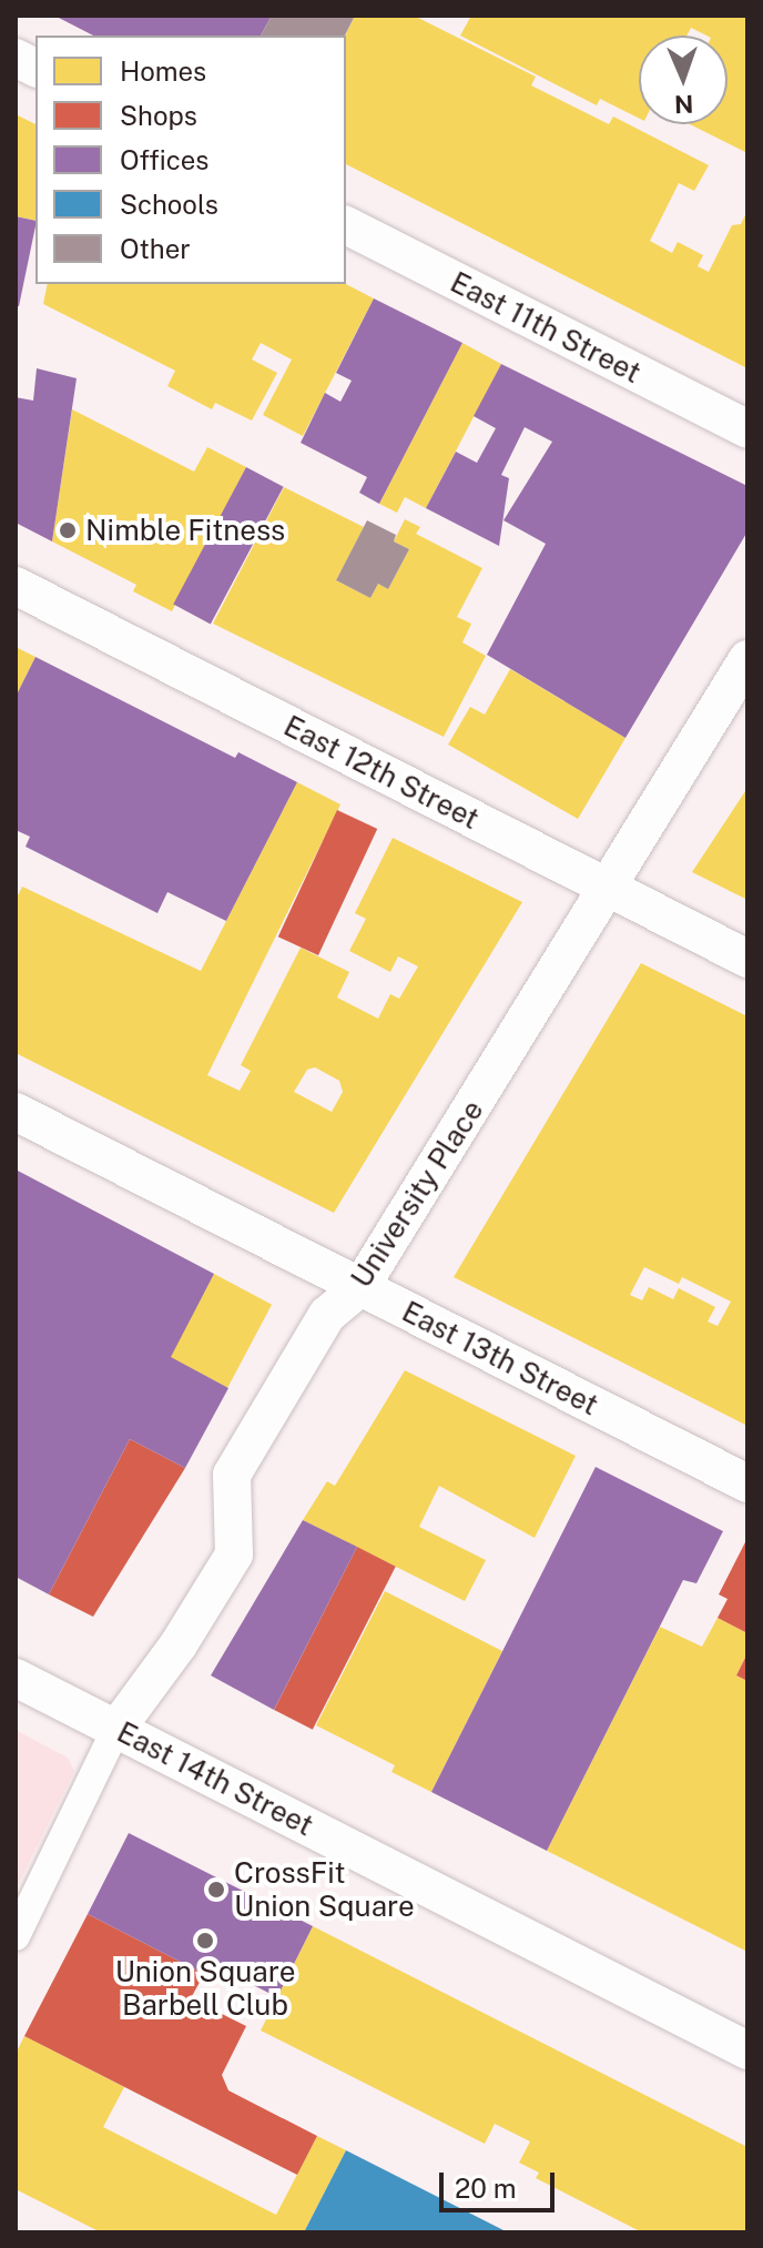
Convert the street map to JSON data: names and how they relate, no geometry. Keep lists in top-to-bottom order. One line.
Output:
{"streets":{"street":["East 11th Street","East 12th Street","University Place","East 13th Street","East 14th Street"]},"crossings":[["East 12th Street","University Place"],["University Place","East 13th Street"],["University Place","East 14th Street"]],"places":["Nimble Fitness","CrossFit Union Square","Union Square Barbell Club"],"legend":["Homes","Shops","Offices","Schools","Other"],"scale_bar":"20 m","north":"bottom"}
